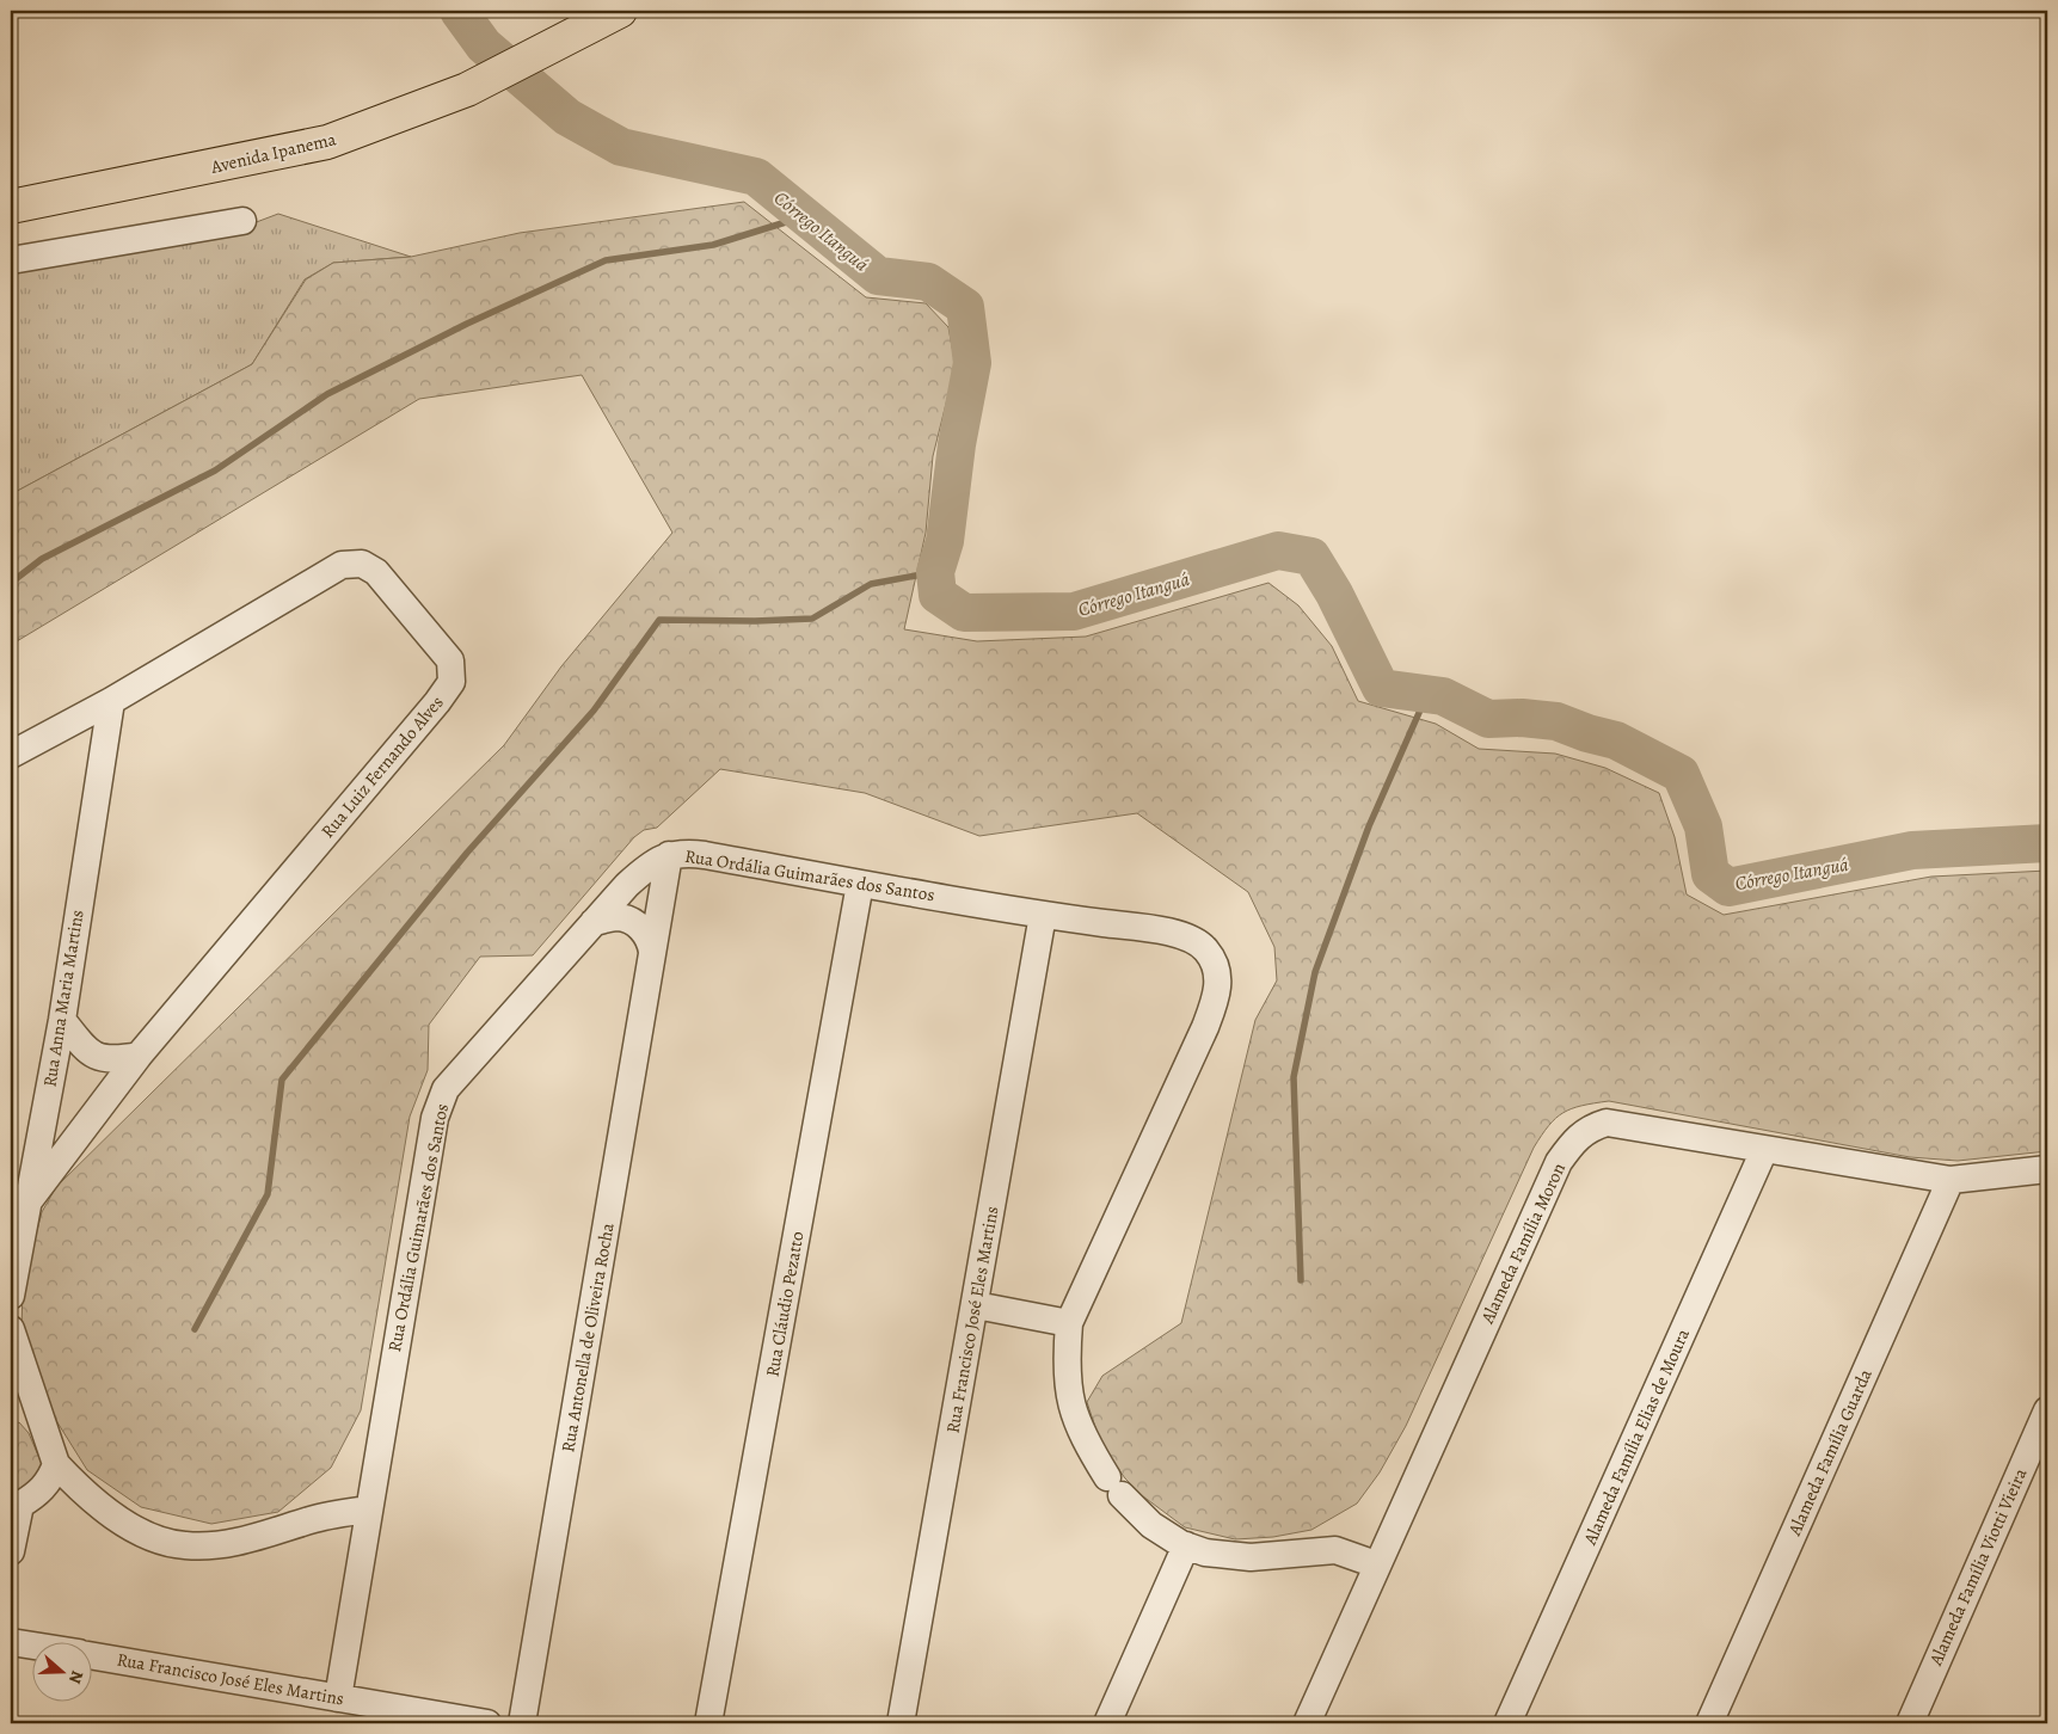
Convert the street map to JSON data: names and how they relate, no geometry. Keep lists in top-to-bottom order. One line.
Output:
{"streets":{"main road":["Avenida Ipanema"],"street":["Rua Luiz Fernando Alves","Rua Ordália Guimarães dos Santos","Rua Anna Maria Martins","Alameda Família Moron","Rua Cláudio Pezatto","Rua Francisco José Eles Martins","Rua Antonella de Oliveira Rocha","Alameda Família Elias de Moura","Alameda Família Guarda","Alameda Família Viotti Vieira"]},"crossings":[["Rua Luiz Fernando Alves","Rua Anna Maria Martins"],["Rua Ordália Guimarães dos Santos","Alameda Família Moron"],["Rua Ordália Guimarães dos Santos","Rua Cláudio Pezatto"],["Rua Ordália Guimarães dos Santos","Rua Francisco José Eles Martins"],["Rua Ordália Guimarães dos Santos","Rua Antonella de Oliveira Rocha"],["Alameda Família Moron","Alameda Família Elias de Moura"],["Alameda Família Moron","Alameda Família Guarda"]],"water":["Córrego Itanguá"],"north":"right"}
